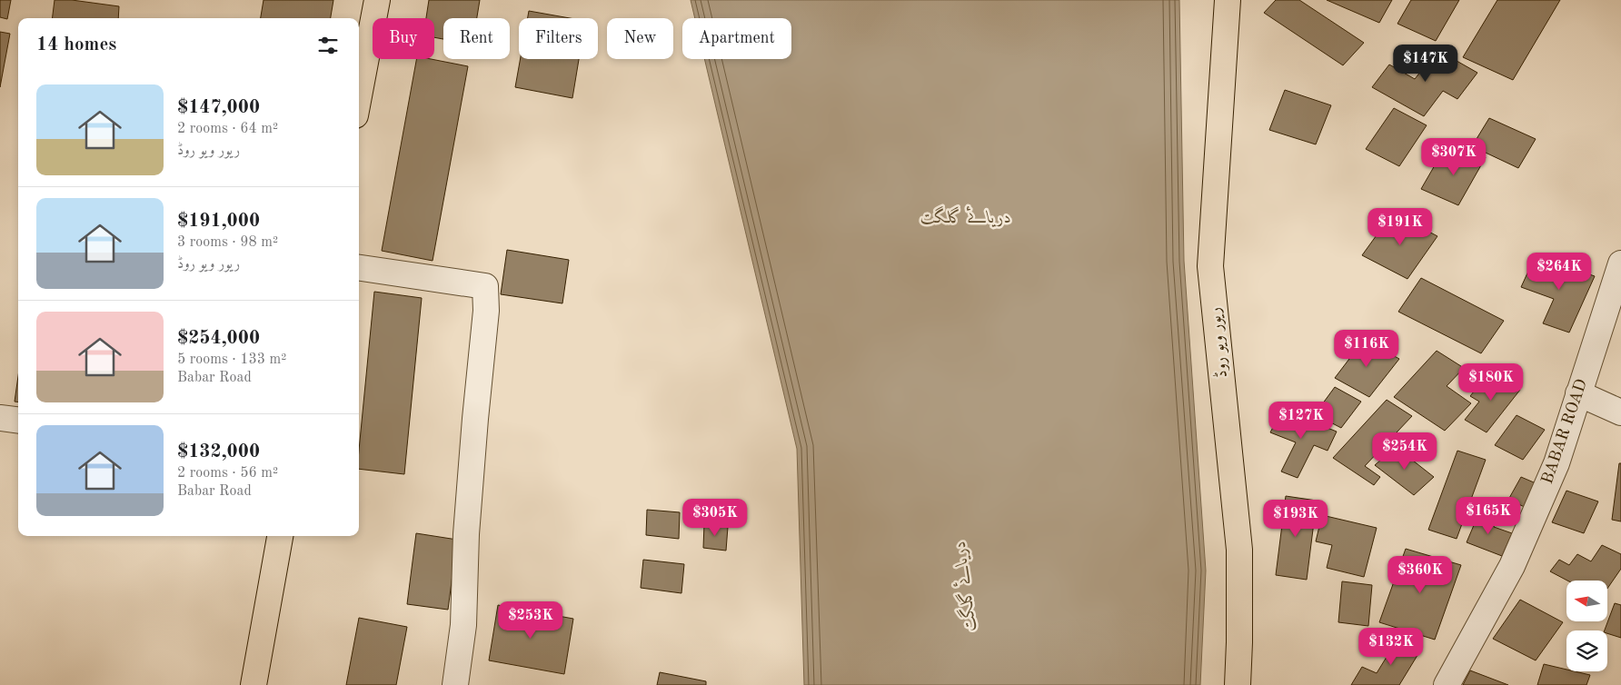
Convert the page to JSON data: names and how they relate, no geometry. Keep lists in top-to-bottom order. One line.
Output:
{"streets":{"main road":["ریور ویو روڈ"],"street":["BABAR ROAD"]},"water":["دریائے گلگت"],"north":"left","page":{"chip":["Buy","Rent","Filters","New","Apartment"],"heading":"14 homes","price":["$147K","$307K","$191K","$264K","$116K","$180K","$127K","$254K","$165K","$305K","$193K","$360K","$253K","$132K"],"list":[{"name":"$147,000","note":"2 rooms · 64 m² · ریور ویو روڈ"},{"name":"$191,000","note":"3 rooms · 98 m² · ریور ویو روڈ"},{"name":"$254,000","note":"5 rooms · 133 m² · Babar Road"},{"name":"$132,000","note":"2 rooms · 56 m² · Babar Road"}]}}
